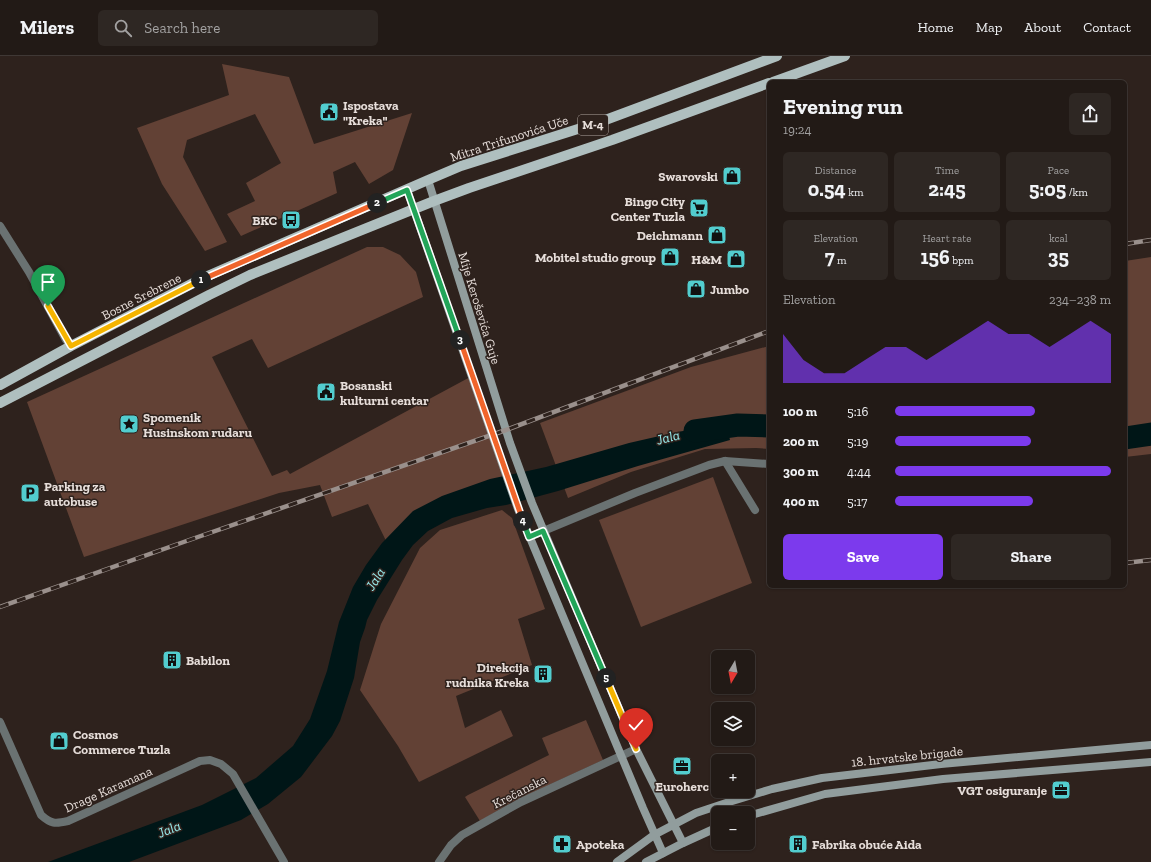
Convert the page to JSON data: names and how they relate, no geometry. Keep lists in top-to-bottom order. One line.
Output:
{"streets":{"main road":["M-4","Mitra Trifunovića Uče","Bosne Srebrene","Mije Keroševića Guje","18. hrvatske brigade"],"street":["Drage Karamana","Krečanska"]},"crossings":[["M-4","Mije Keroševića Guje"],["Mitra Trifunovića Uče","Bosne Srebrene"],["Mitra Trifunovića Uče","Mije Keroševića Guje"]],"water":["Jala"],"places":{"public building":["Ispostava \"Kreka\"","Bosanski kulturni centar"],"shop":["Swarovski","Deichmann","Mobitel studio group","H&M","Jumbo","Cosmos Commerce Tuzla"],"supermarket":["Bingo City Center Tuzla"],"bus stop":["BKC"],"place":["Spomenik Husinskom rudaru"],"parking":["Parking za autobuse"],"building":["Babilon","Direkcija rudnika Kreka","Fabrika obuće Aida"],"office":["Euroherc","VGT osiguranje"],"pharmacy":["Apoteka"]},"north":"bottom","page":{"header":"Milers","search":"Search here","nav":["Home","Map","About","Contact"],"heading":["Evening run","19:24"],"stats":[["Distance","0.54 km"],["Time","2:45"],["Pace","5:05 /km"],["Elevation","7 m"],["Heart rate","156 bpm"],["kcal","35"]],"pins":["2","1","3","4","5"],"chart":["Elevation","234–238 m"],"list":[{"name":"100 m","note":"5:16"},{"name":"200 m","note":"5:19"},{"name":"300 m","note":"4:44"},{"name":"400 m","note":"5:17"}],"buttons":["Save","Share"],"map_buttons":["+","−"]}}
